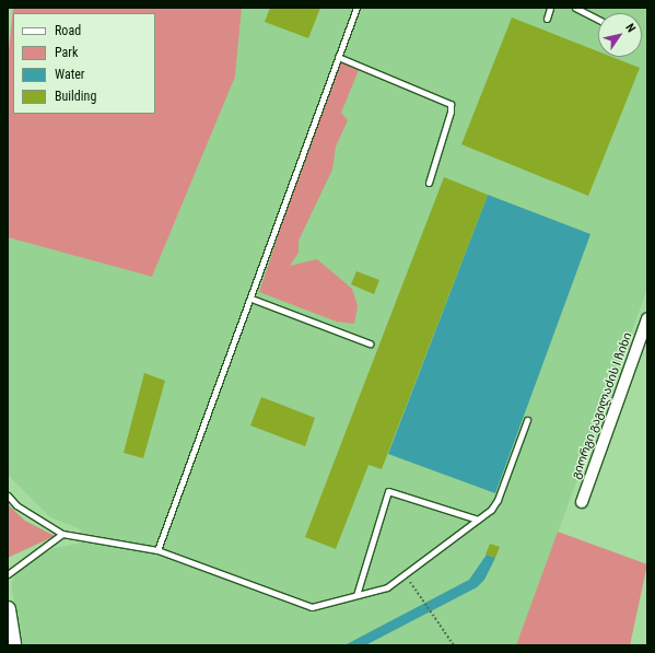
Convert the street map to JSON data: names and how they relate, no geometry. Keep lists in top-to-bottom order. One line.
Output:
{"streets":{"street":["გიორგი გაგილაძის I ჩიხი"]},"legend":["Road","Park","Water","Building"],"north":"top right"}
